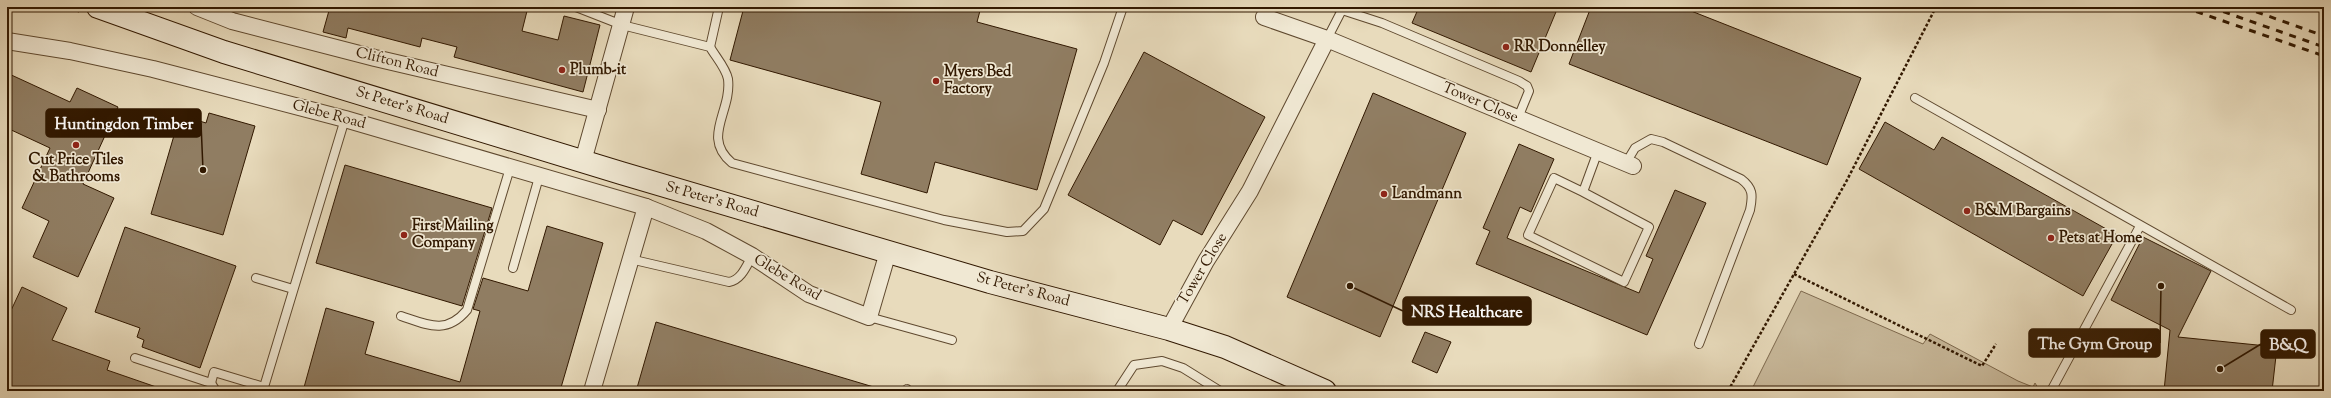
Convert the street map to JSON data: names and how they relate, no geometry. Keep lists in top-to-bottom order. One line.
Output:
{"streets":{"street":["Clifton Road","Tower Close","St Peter's Road","Glebe Road"]},"crossings":[["Tower Close","St Peter's Road"]],"places":["RR Donnelley","Plumb-it","Myers Bed Factory","Cut Price Tiles & Bathrooms","Huntingdon Timber","Landmann","B&M Bargains","First Mailing Company","Pets at Home","NRS Healthcare","The Gym Group","B&Q"]}
